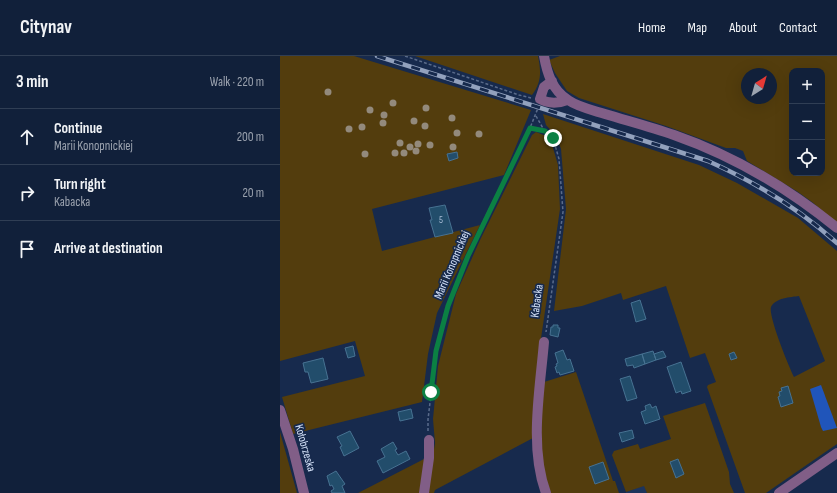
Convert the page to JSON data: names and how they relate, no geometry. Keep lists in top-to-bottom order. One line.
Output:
{"streets":{"street":["Kołobrzeska"],"path":["Marii Konopnickiej","Kabacka"]},"crossings":[["Marii Konopnickiej","Kabacka"]],"house_numbers":["5"],"north":"top right","page":{"header":"Citynav","nav":["Home","Map","About","Contact"],"heading":["3 min","Walk · 220 m"],"map_buttons":["+","−"],"list":[["Continue","Marii Konopnickiej","200 m"],["Turn right","Kabacka","20 m"],"Arrive at destination"]}}
